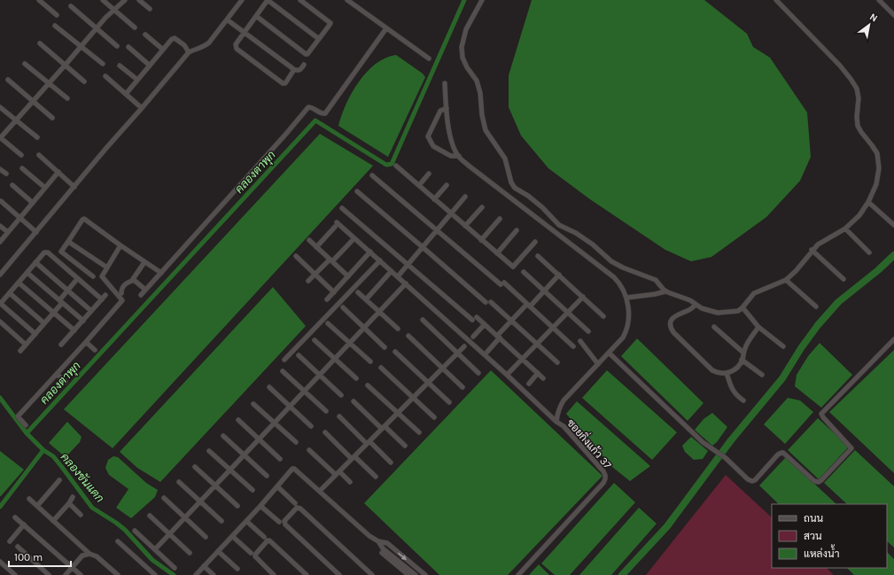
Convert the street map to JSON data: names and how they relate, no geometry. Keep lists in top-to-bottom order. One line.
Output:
{"streets":{"street":["ซอยกิ่งแก้ว 37"]},"water":["คลองตาพุก","คลองขันแตก"],"legend":["ถนน","สวน","แหล่งน้ำ"],"scale_bar":"100 m","north":"top right"}
